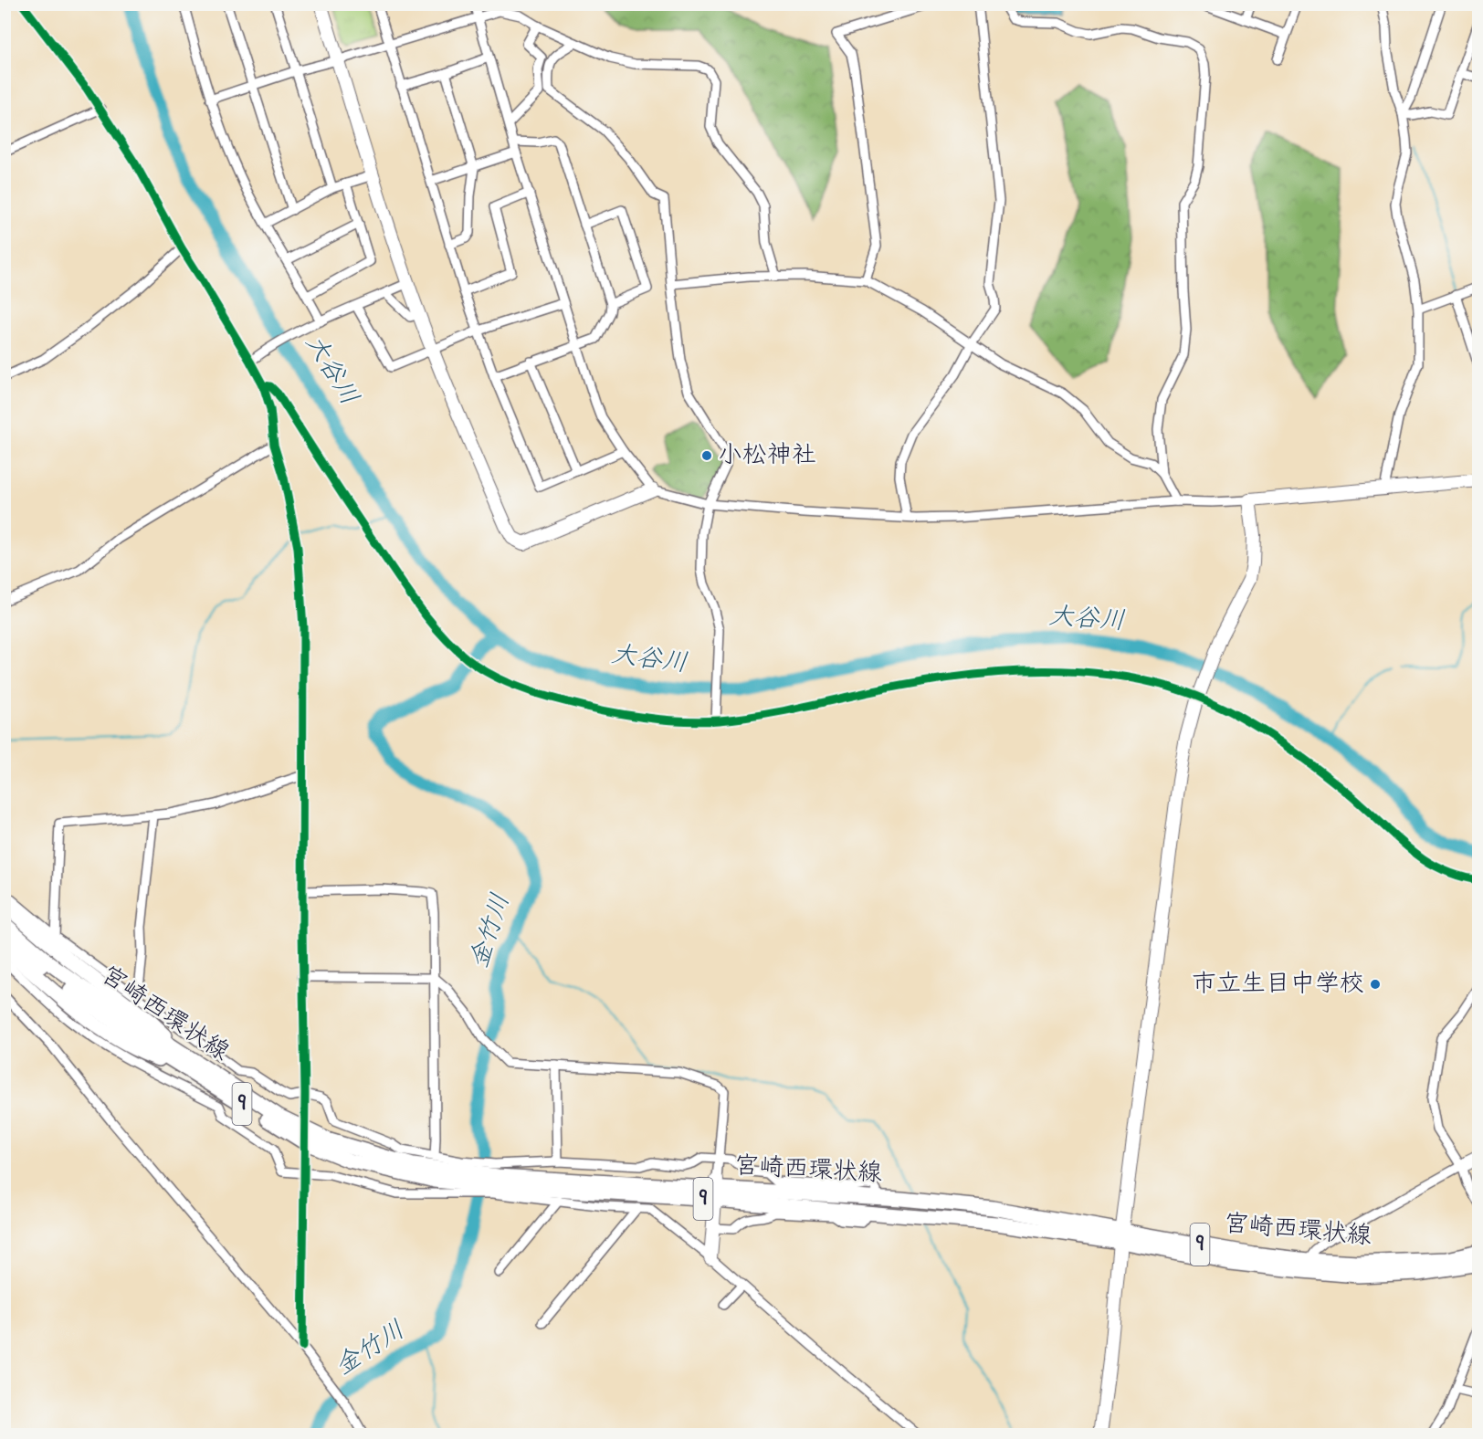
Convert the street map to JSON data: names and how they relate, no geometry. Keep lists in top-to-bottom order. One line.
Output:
{"streets":{"main road":["宮崎西環状線","9"]},"water":["大谷川","金竹川"],"places":["小松神社","市立生目中学校"]}
